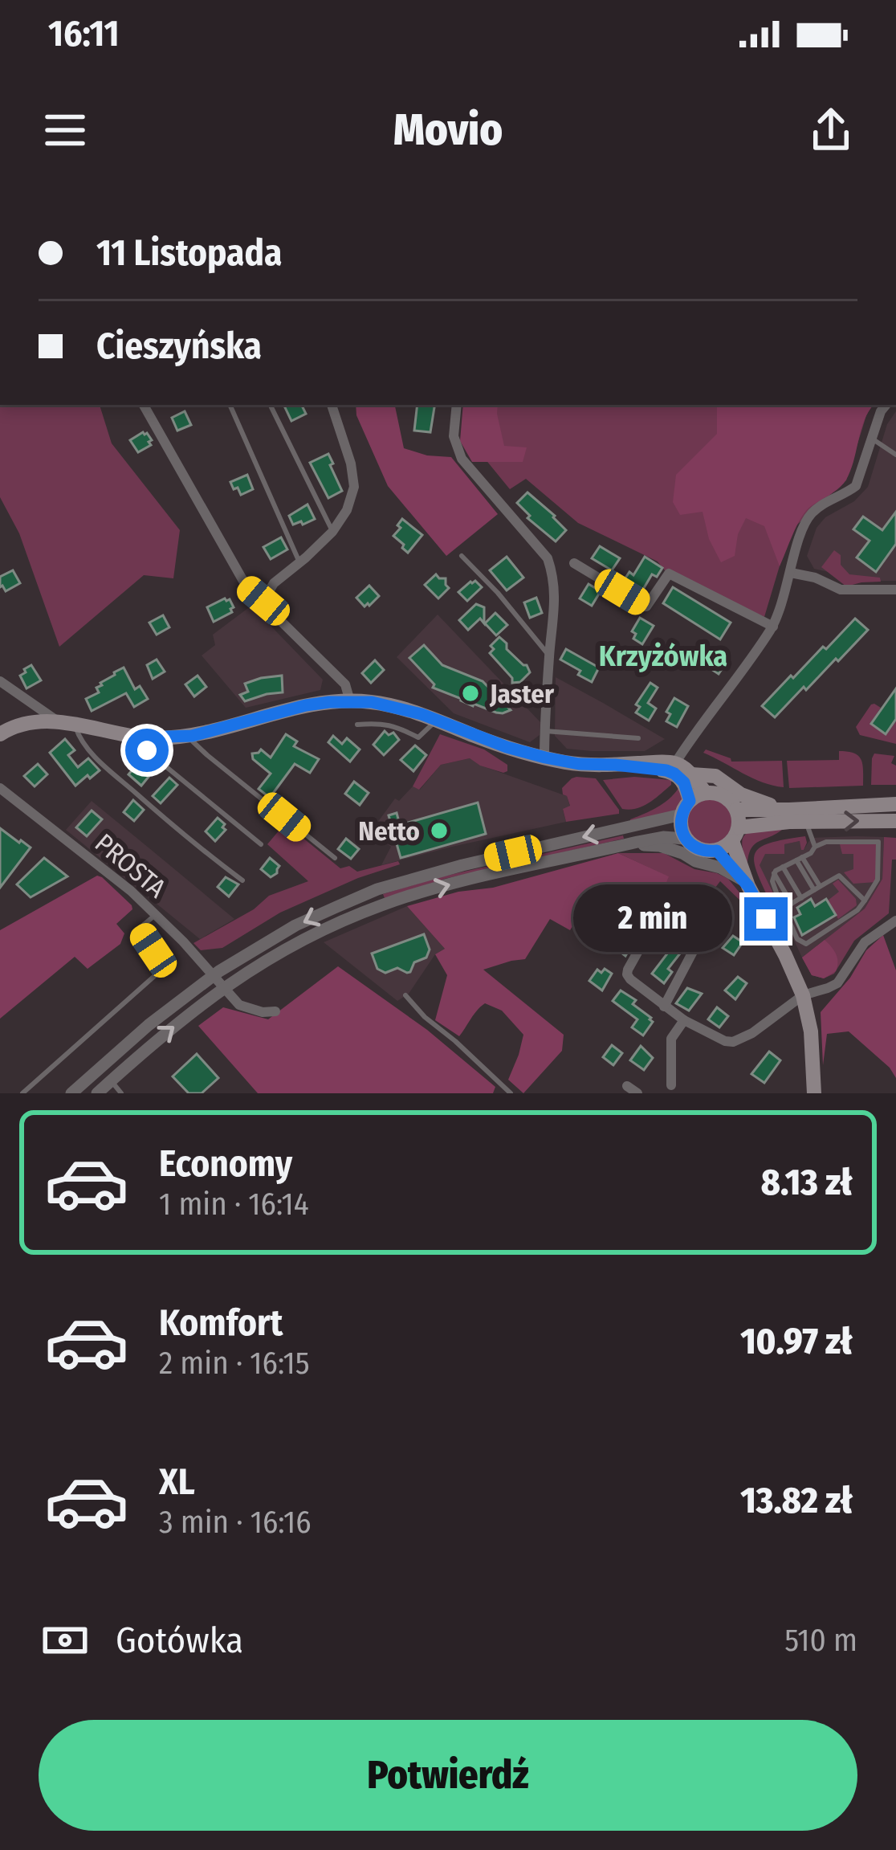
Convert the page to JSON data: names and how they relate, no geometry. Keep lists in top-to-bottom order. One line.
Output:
{"streets":{"street":["PROSTA"]},"districts":["Krzyżówka"],"places":["Jaster","Netto"],"page":{"status":"16:11","header":"Movio","banner":["11 Listopada","Cieszyńska"],"bubble":"2 min","list":[{"name":"Economy","note":"1 min · 16:14","value":"8.13 zł"},{"name":"Komfort","note":"2 min · 16:15","value":"10.97 zł"},{"name":"XL","note":"3 min · 16:16","value":"13.82 zł"}],"pay":["Gotówka","510 m"],"buttons":"Potwierdź"}}
